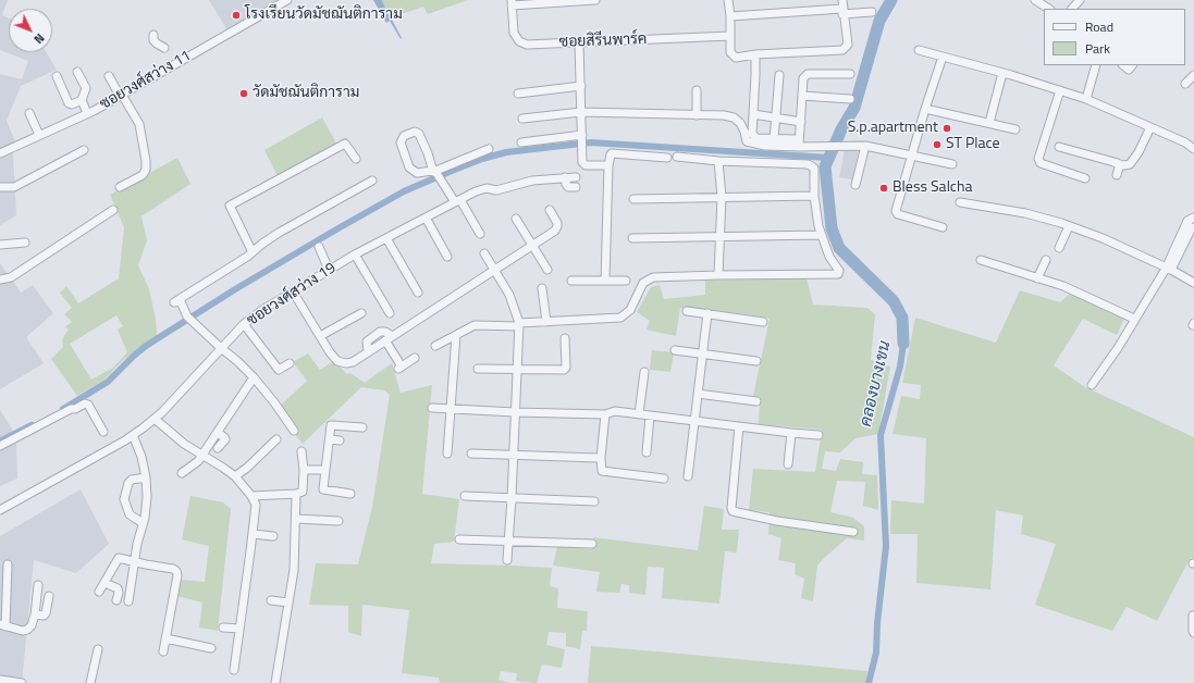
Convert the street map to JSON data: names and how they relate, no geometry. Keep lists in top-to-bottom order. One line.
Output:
{"streets":{"street":["ซอยสิรีนพาร์ค","ซอยวงศ์สว่าง 11","ซอยวงศ์สว่าง 19"]},"water":["คลองบางเขน"],"places":["โรงเรียนวัดมัชฌันติการาม","วัดมัชฌันติการาม","S.p.apartment","ST Place","Bless Salcha"],"legend":["Road","Park"],"north":"bottom right"}
